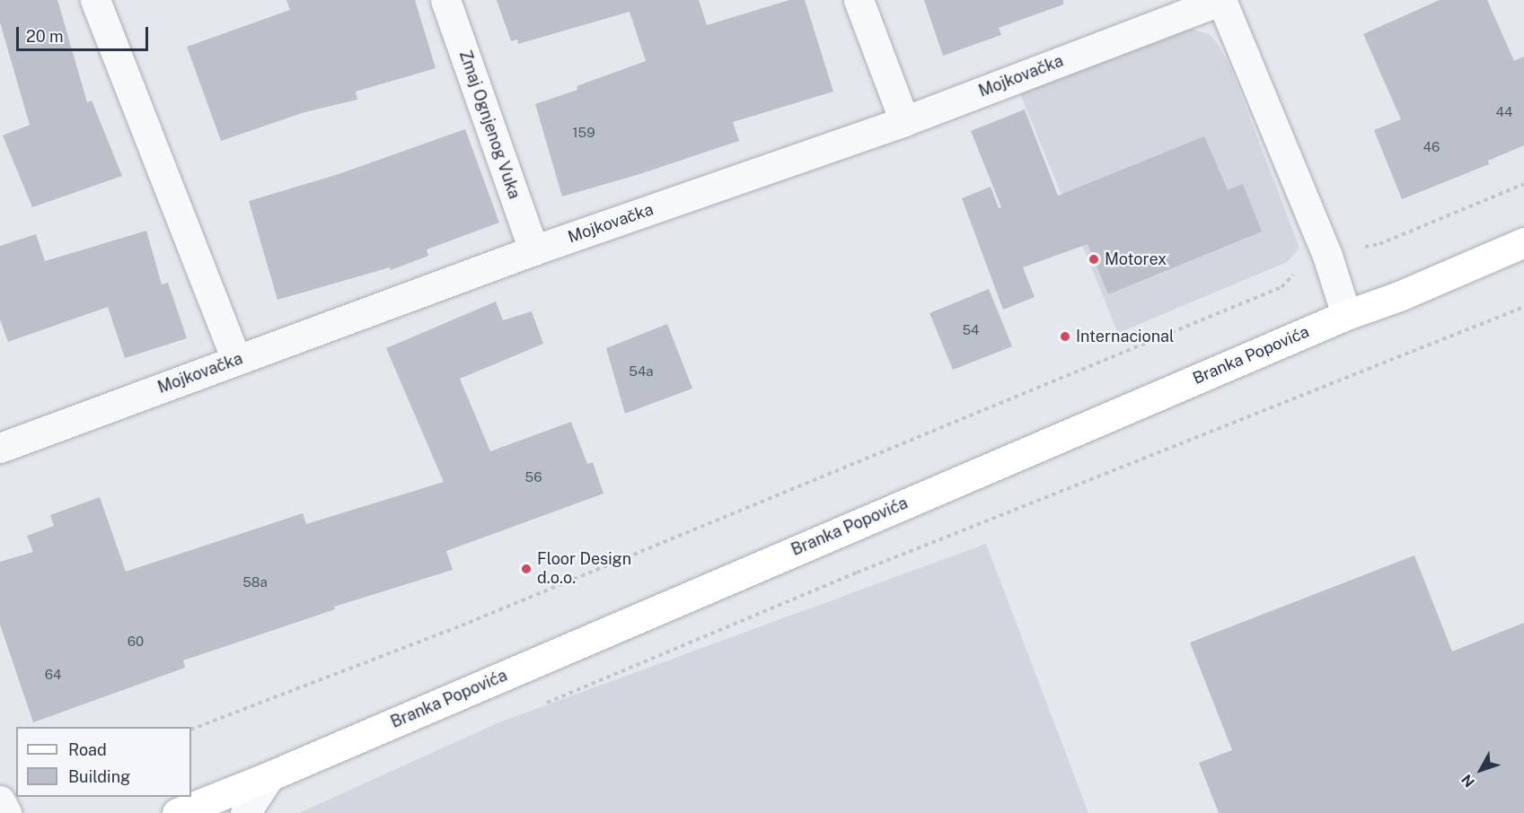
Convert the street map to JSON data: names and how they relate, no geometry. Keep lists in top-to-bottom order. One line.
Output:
{"streets":{"main road":["Branka Popovića"],"street":["Mojkovačka","Zmaj Ognjenog Vuka"]},"crossings":[["Mojkovačka","Zmaj Ognjenog Vuka"],["Mojkovačka","Branka Popovića"]],"places":["Motorex","Internacional","Floor Design d.o.o."],"house_numbers":["44","159","46","54","54a","56","58a","60","64"],"legend":["Road","Building"],"scale_bar":"20 m","north":"bottom left"}
